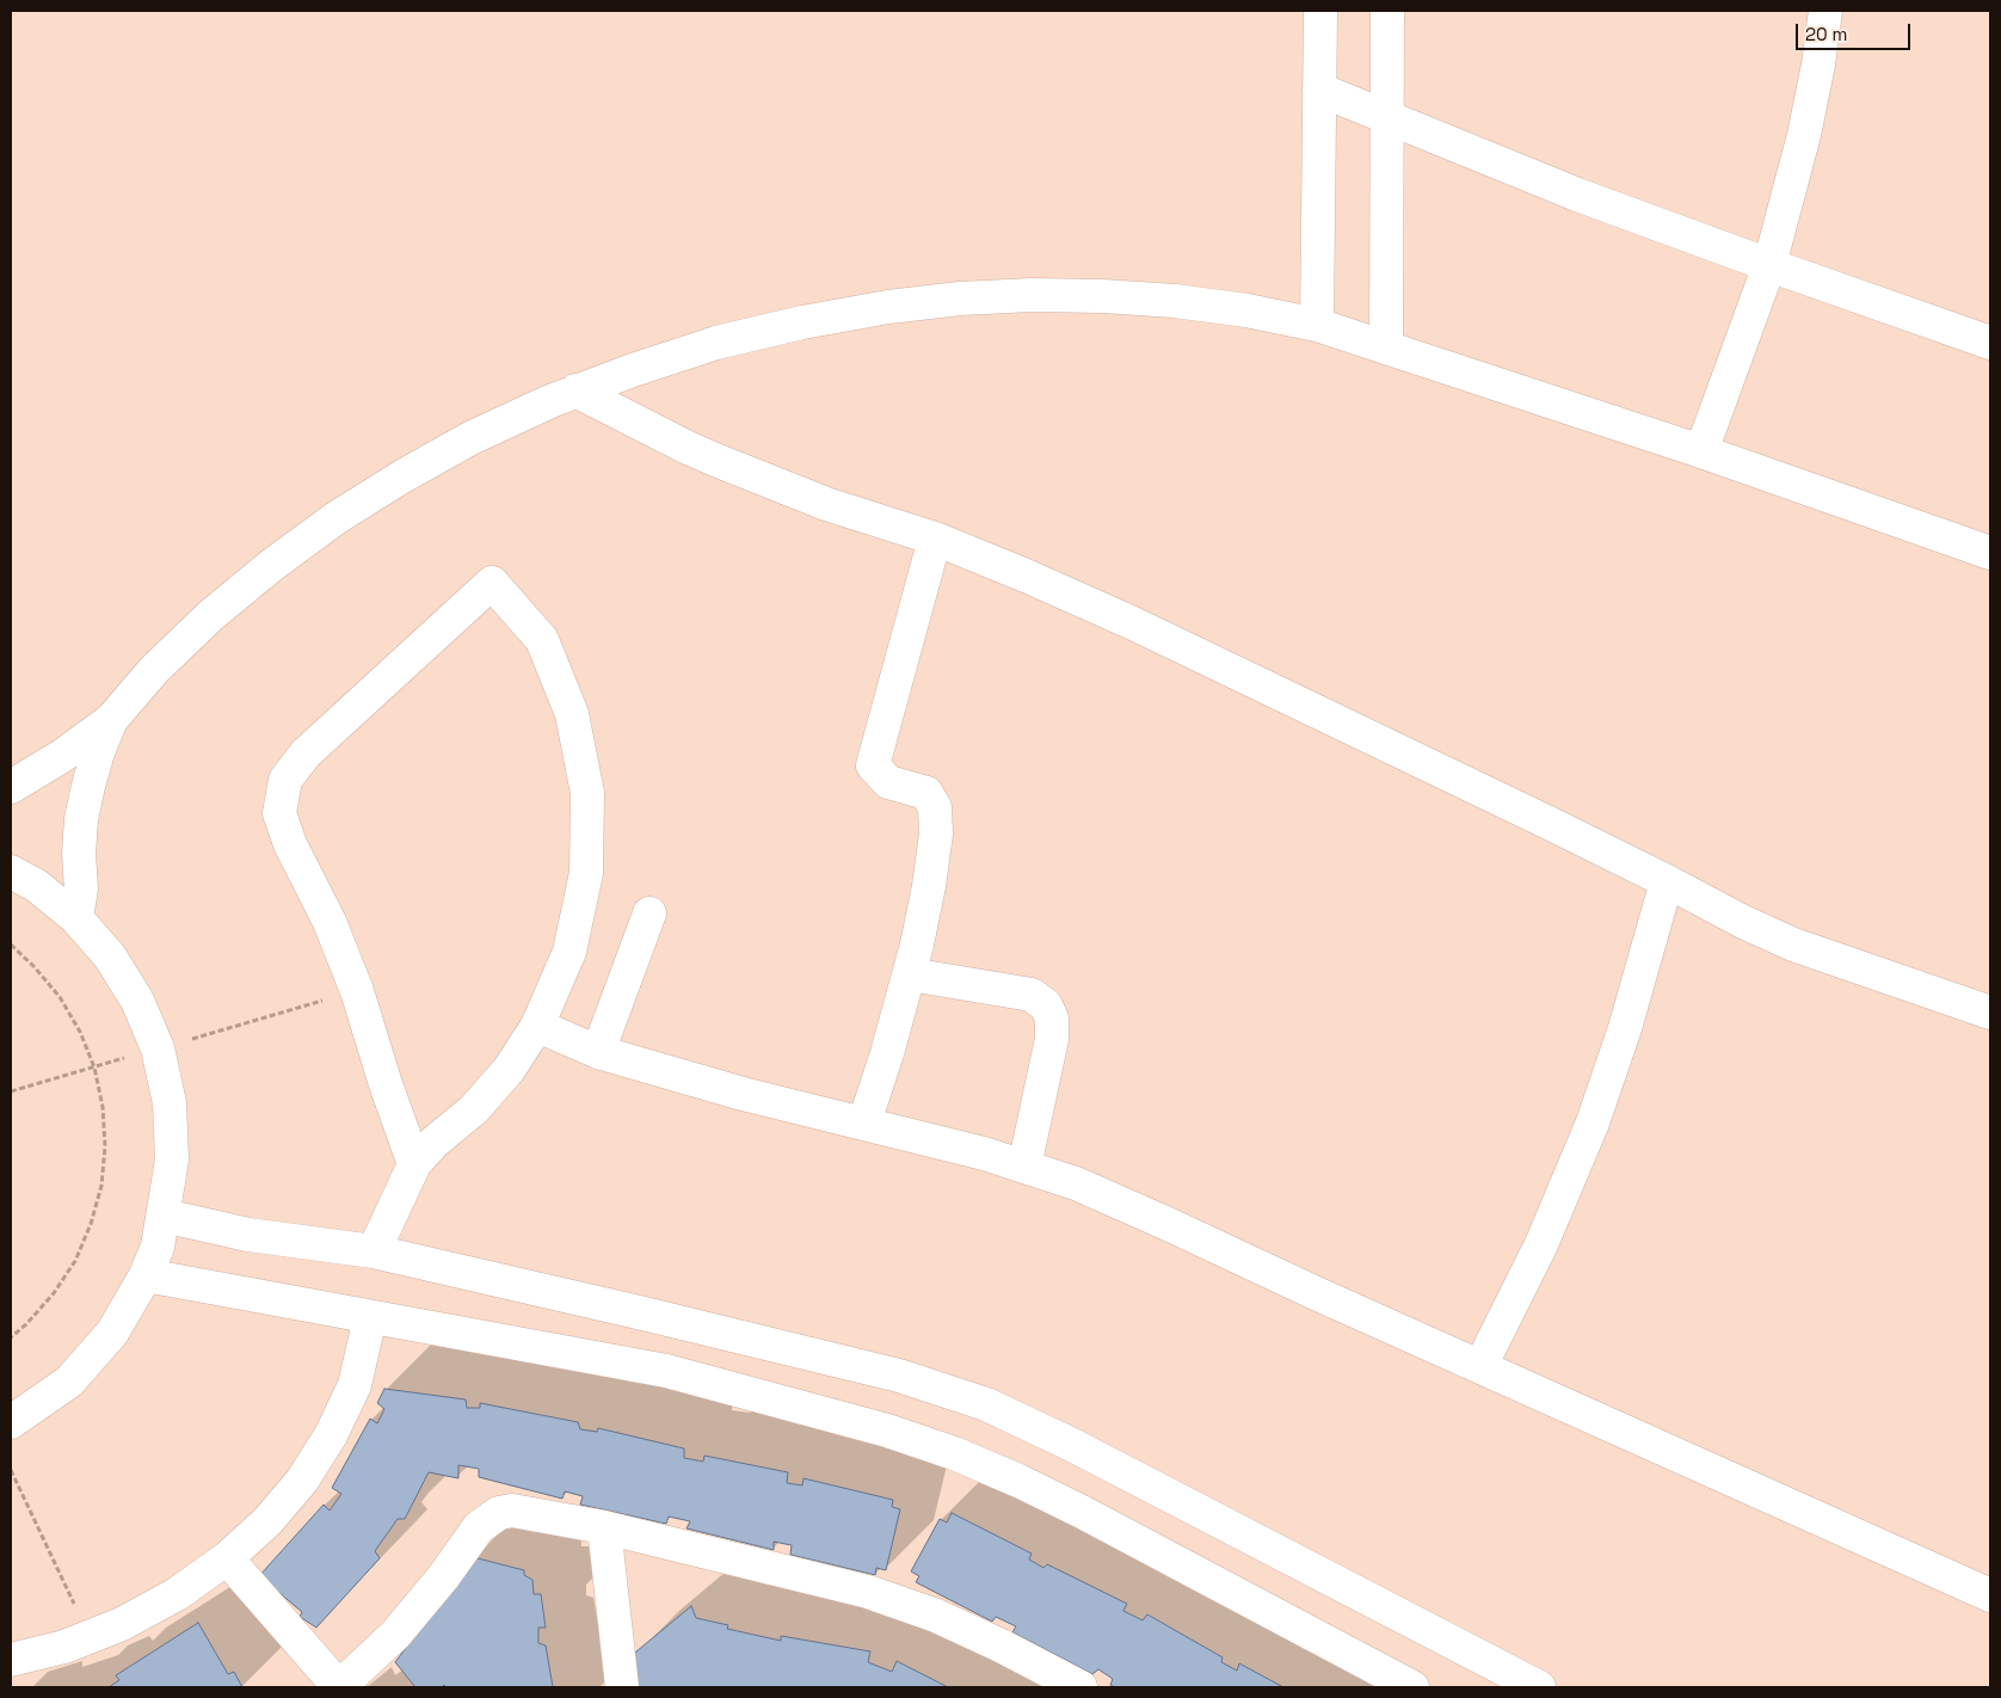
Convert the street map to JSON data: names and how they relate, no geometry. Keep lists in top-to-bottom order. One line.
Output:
{"scale_bar":"20 m"}
